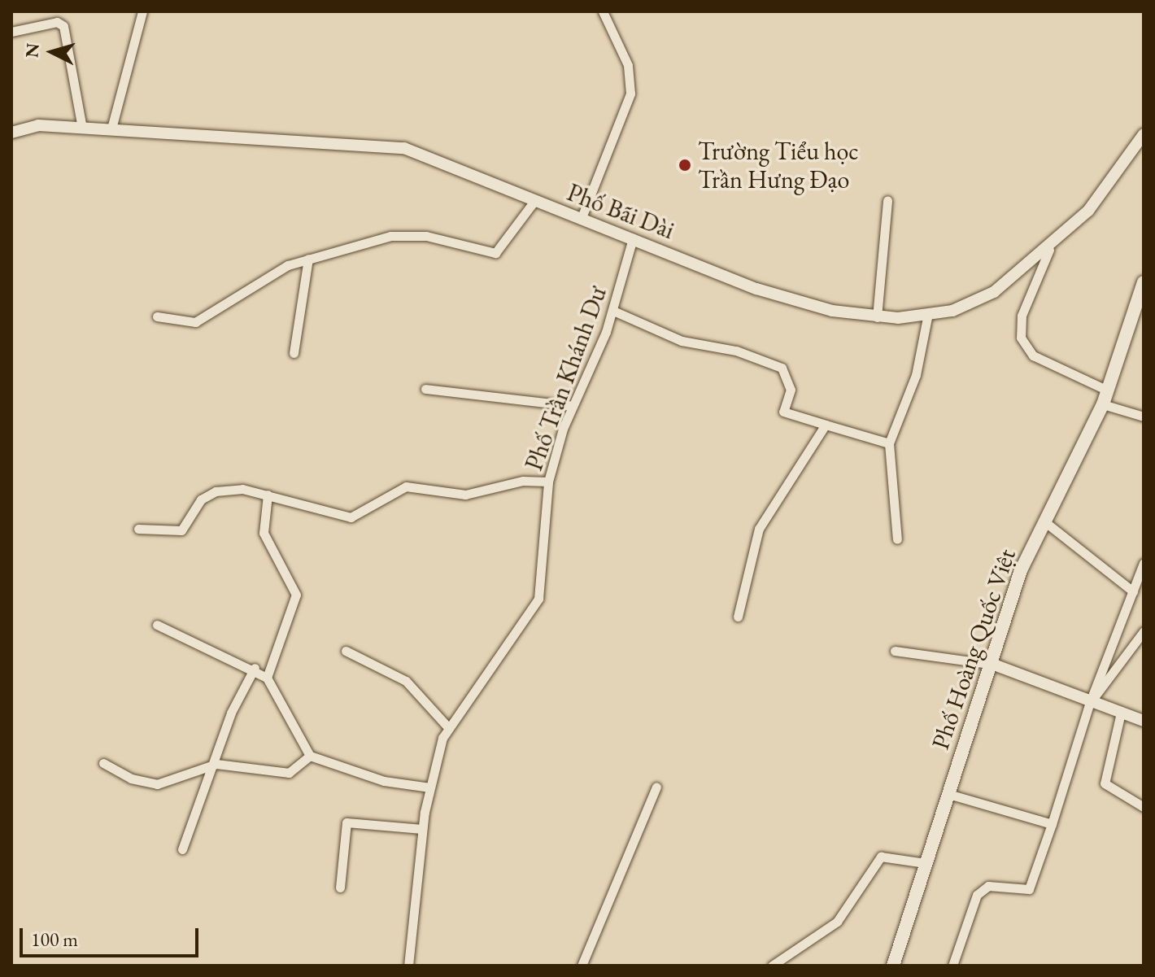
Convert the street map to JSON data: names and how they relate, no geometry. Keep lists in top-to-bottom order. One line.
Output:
{"streets":{"main road":["Phố Hoàng Quốc Việt"],"street":["Phố Bãi Dài","Phố Trần Khánh Dư"]},"crossings":[["Phố Bãi Dài","Phố Trần Khánh Dư"]],"places":["Trường Tiểu học Trần Hưng Đạo"],"scale_bar":"100 m","north":"left"}
